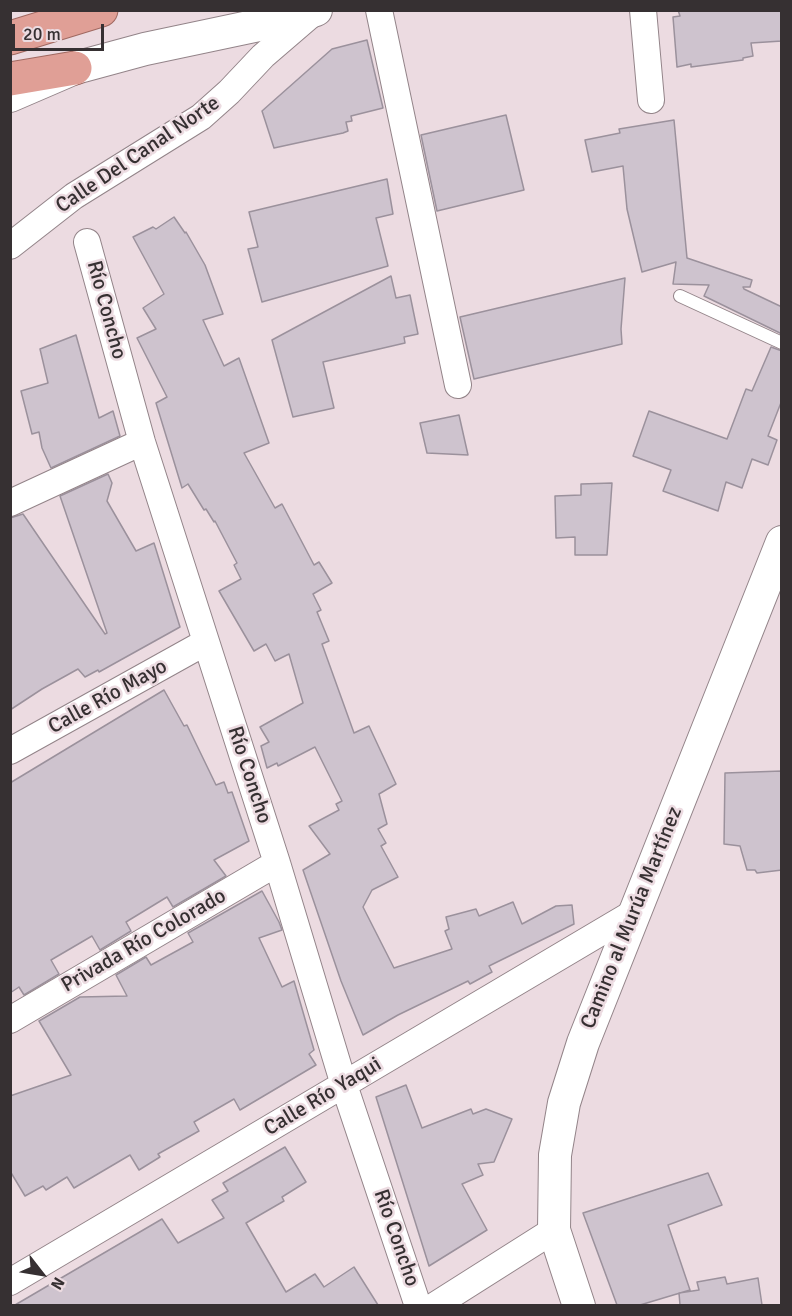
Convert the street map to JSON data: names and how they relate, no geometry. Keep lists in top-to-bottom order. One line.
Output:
{"streets":{"street":["Calle Del Canal Norte","Río Concho","Calle Río Mayo","Camino al Murúa Martínez","Privada Río Colorado","Calle Río Yaqui"]},"crossings":[["Río Concho","Calle Río Mayo"],["Río Concho","Privada Río Colorado"],["Río Concho","Calle Río Yaqui"],["Camino al Murúa Martínez","Calle Río Yaqui"]],"scale_bar":"20 m","north":"bottom right"}
